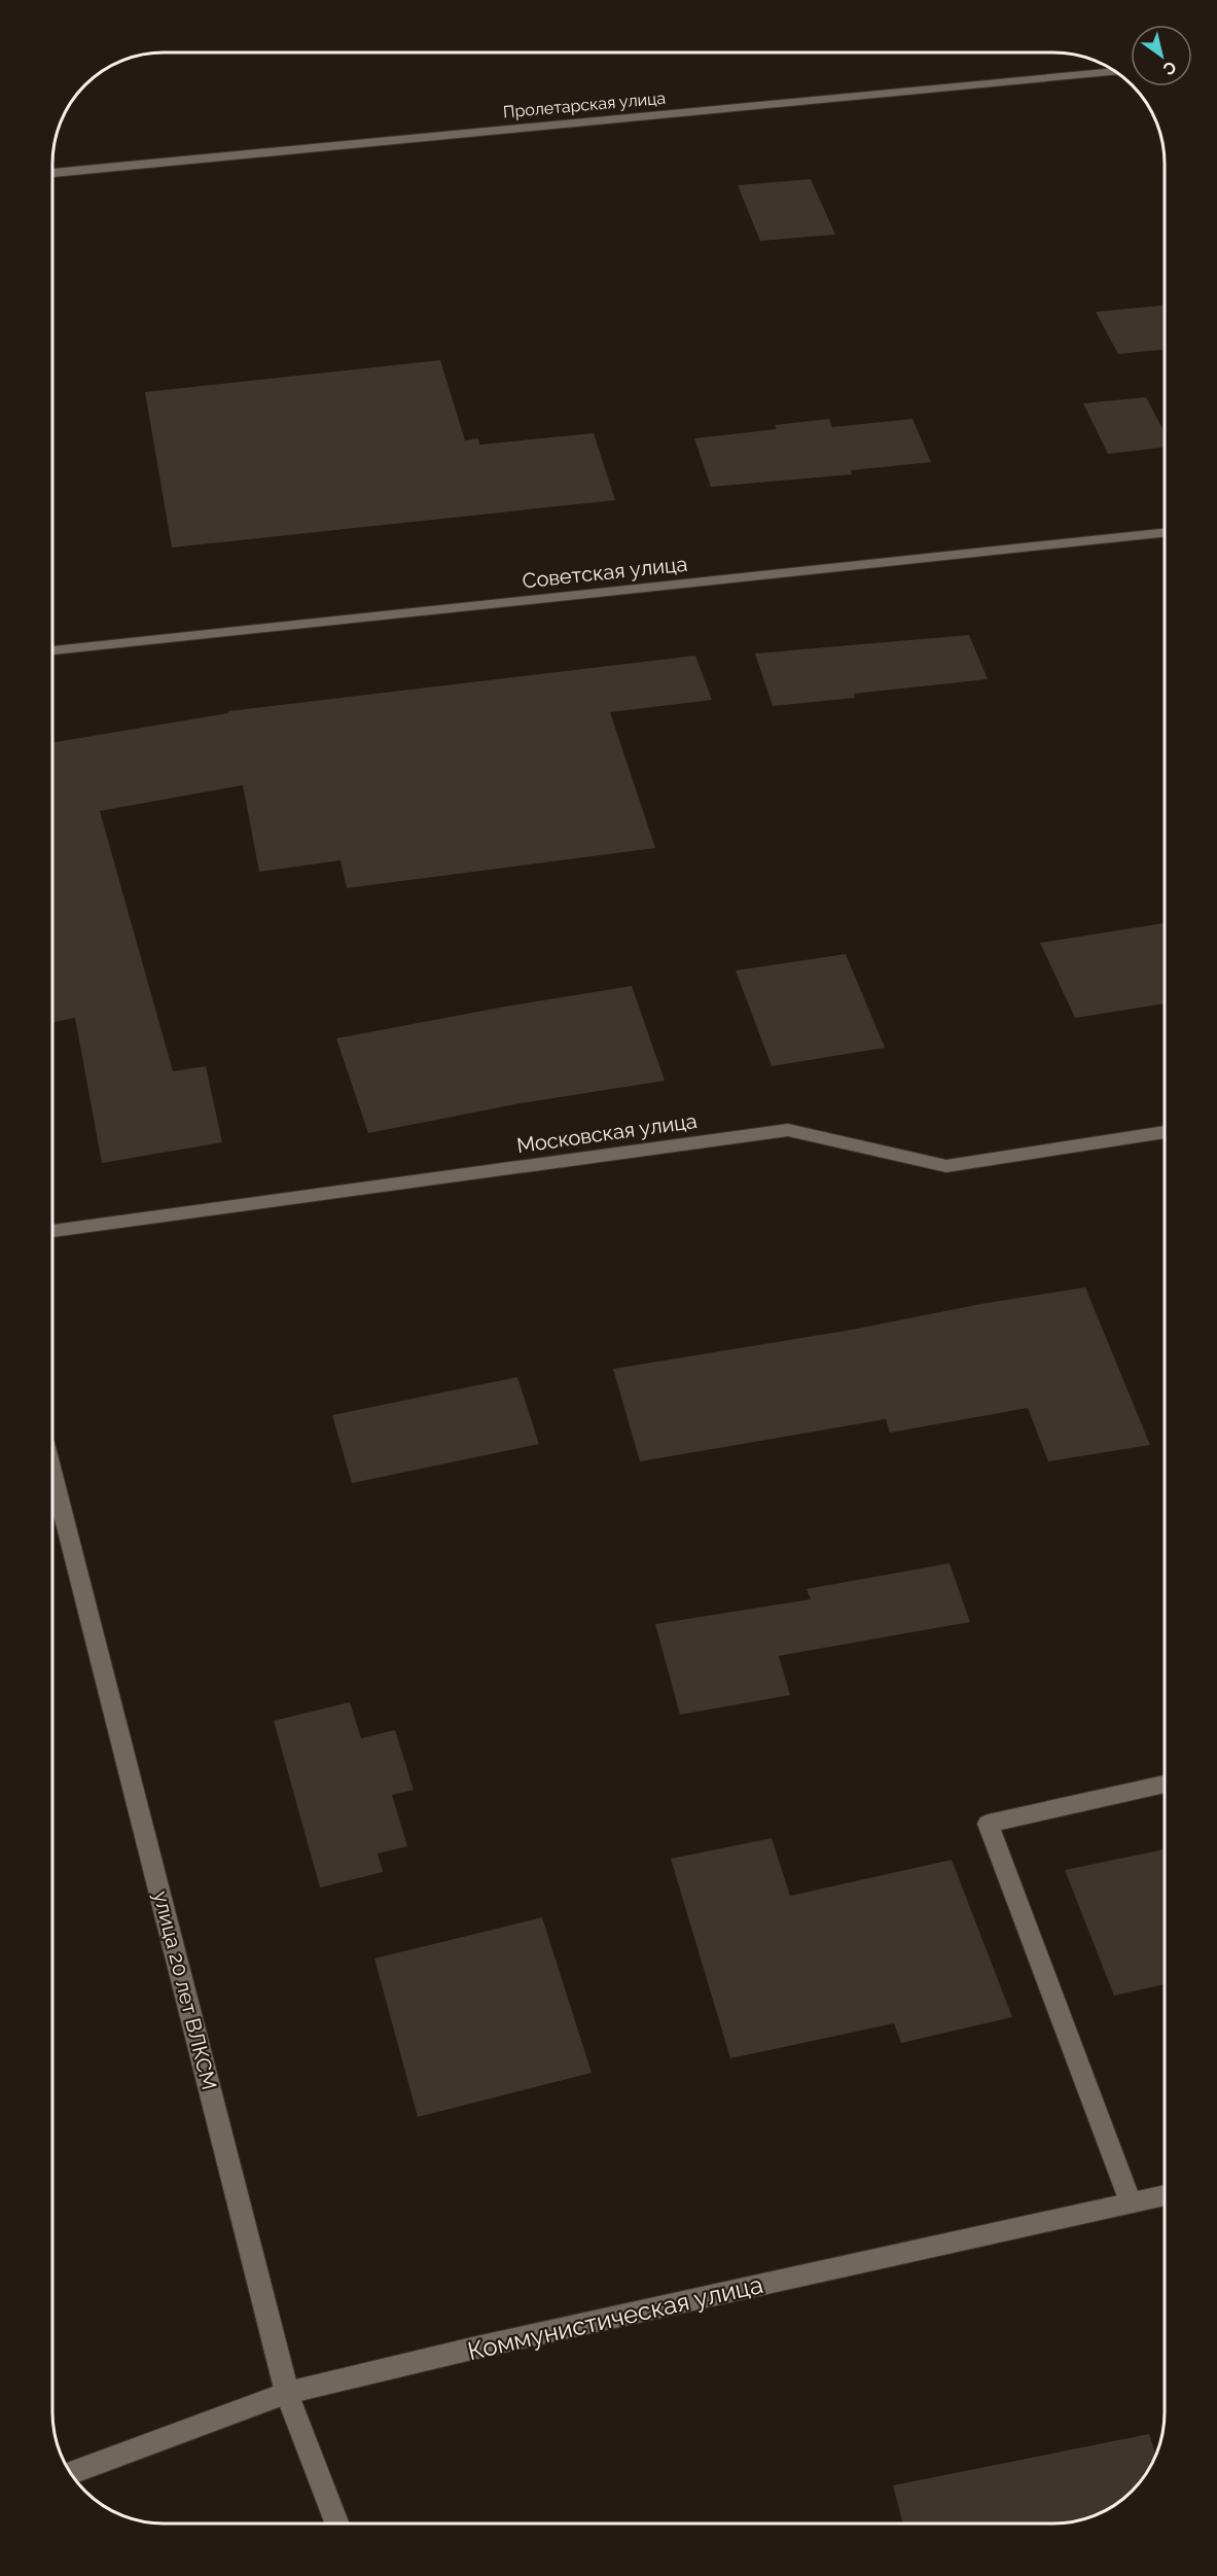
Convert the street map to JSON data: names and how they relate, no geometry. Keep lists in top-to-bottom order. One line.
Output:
{"streets":{"street":["Пролетарская улица","Советская улица","Московская улица","улица 20 лет ВЛКСМ","Коммунистическая улица"]},"crossings":[["улица 20 лет ВЛКСМ","Коммунистическая улица"]],"north":"bottom right"}
